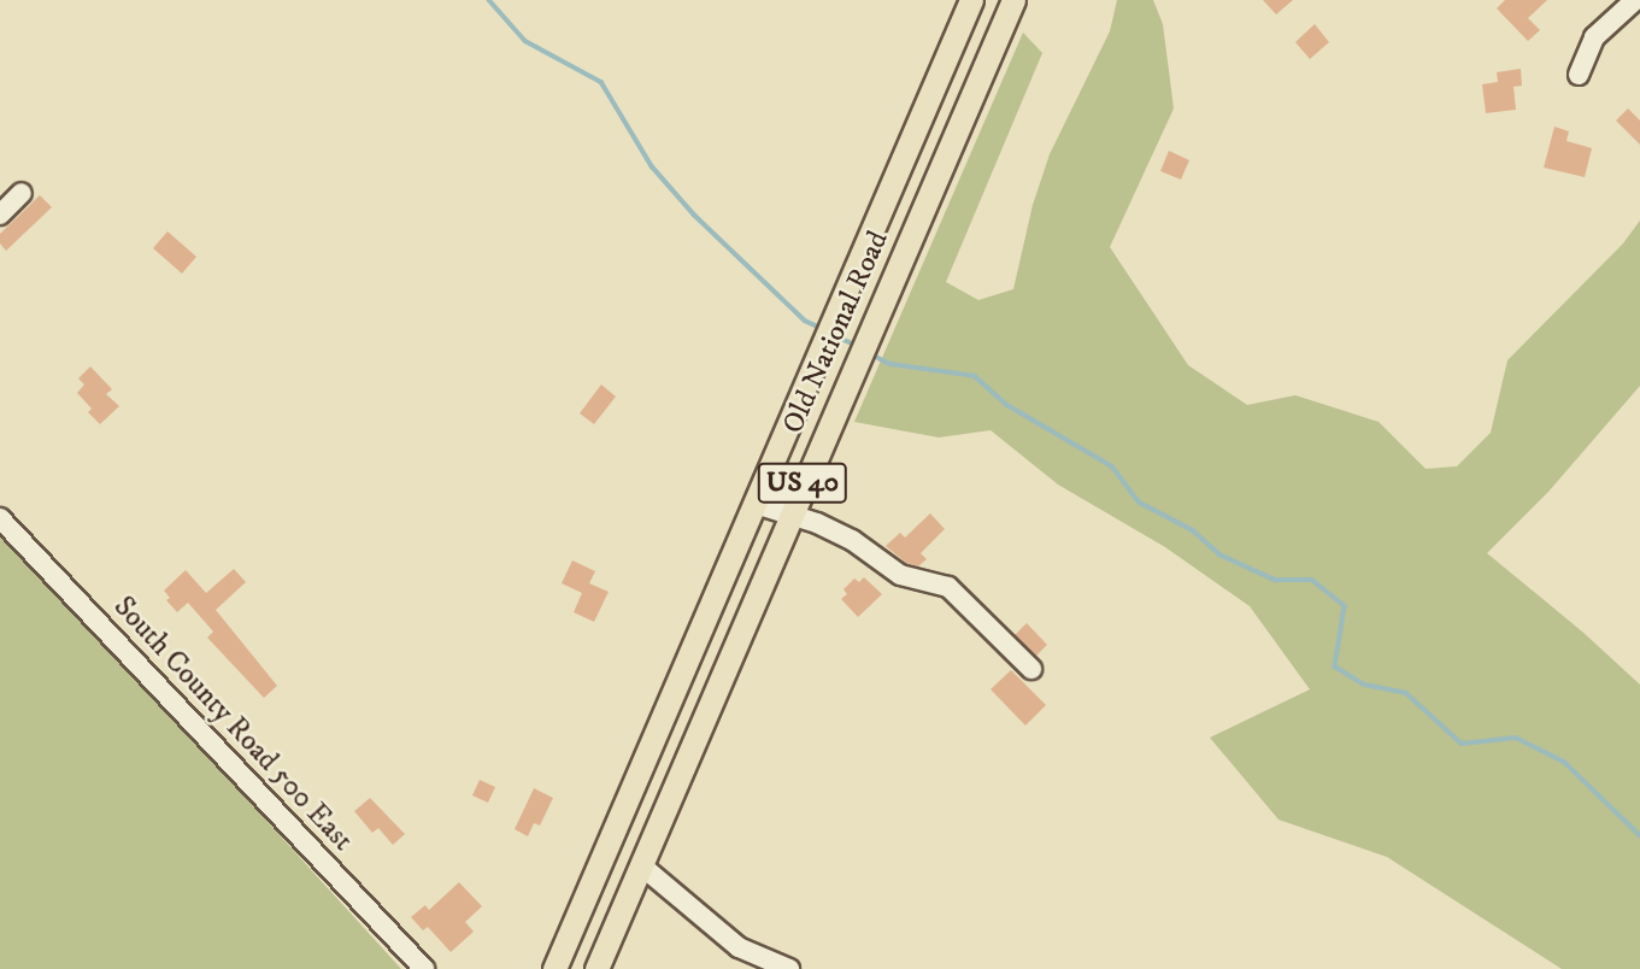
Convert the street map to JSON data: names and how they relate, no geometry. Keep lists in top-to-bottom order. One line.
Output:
{"streets":{"main road":["Old National Road","US 40"],"street":["South County Road 500 East"]}}
